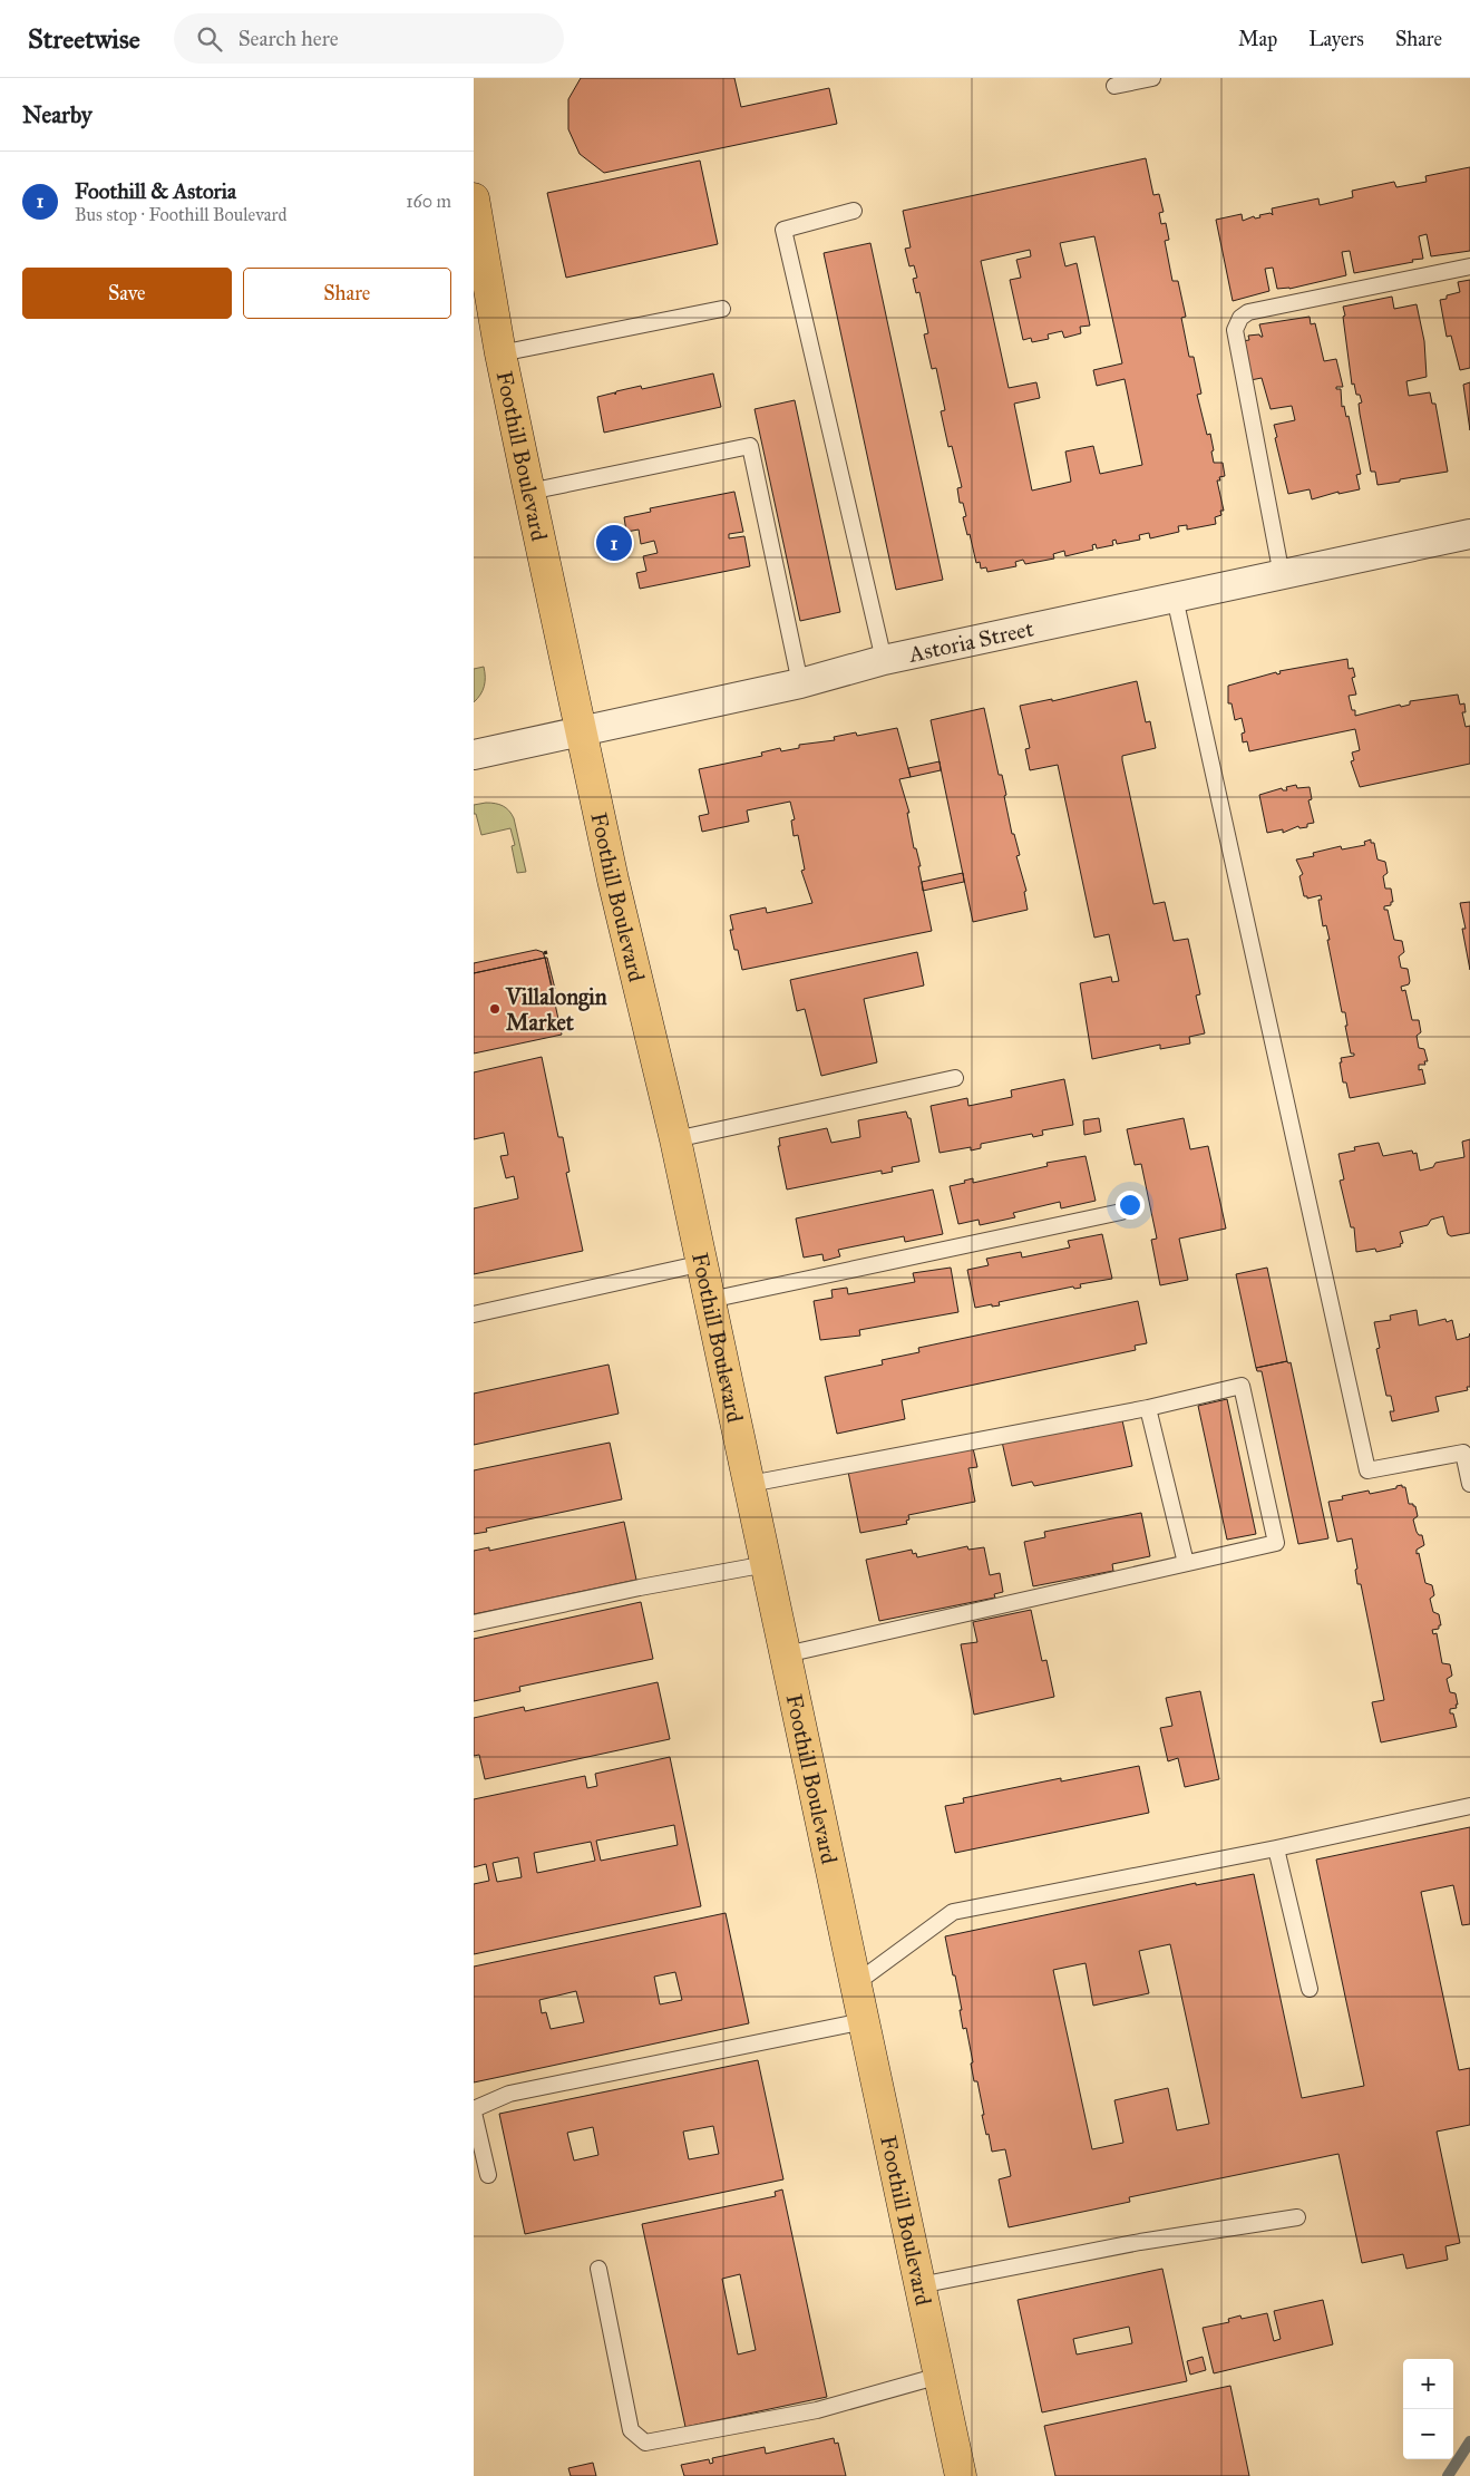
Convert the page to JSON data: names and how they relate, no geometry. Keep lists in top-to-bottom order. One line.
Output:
{"streets":{"main road":["Foothill Boulevard"],"street":["Astoria Street"]},"crossings":[["Foothill Boulevard","Astoria Street"]],"places":["Villalongin Market"],"page":{"header":"Streetwise","search":"Search here","nav":["Map","Layers","Share"],"heading":"Nearby","list":[{"mark":"1","name":"Foothill & Astoria","note":"Bus stop · Foothill Boulevard","value":"160 m"}],"buttons":["Save","Share"],"pins":"1","map_buttons":["+","−"]}}
